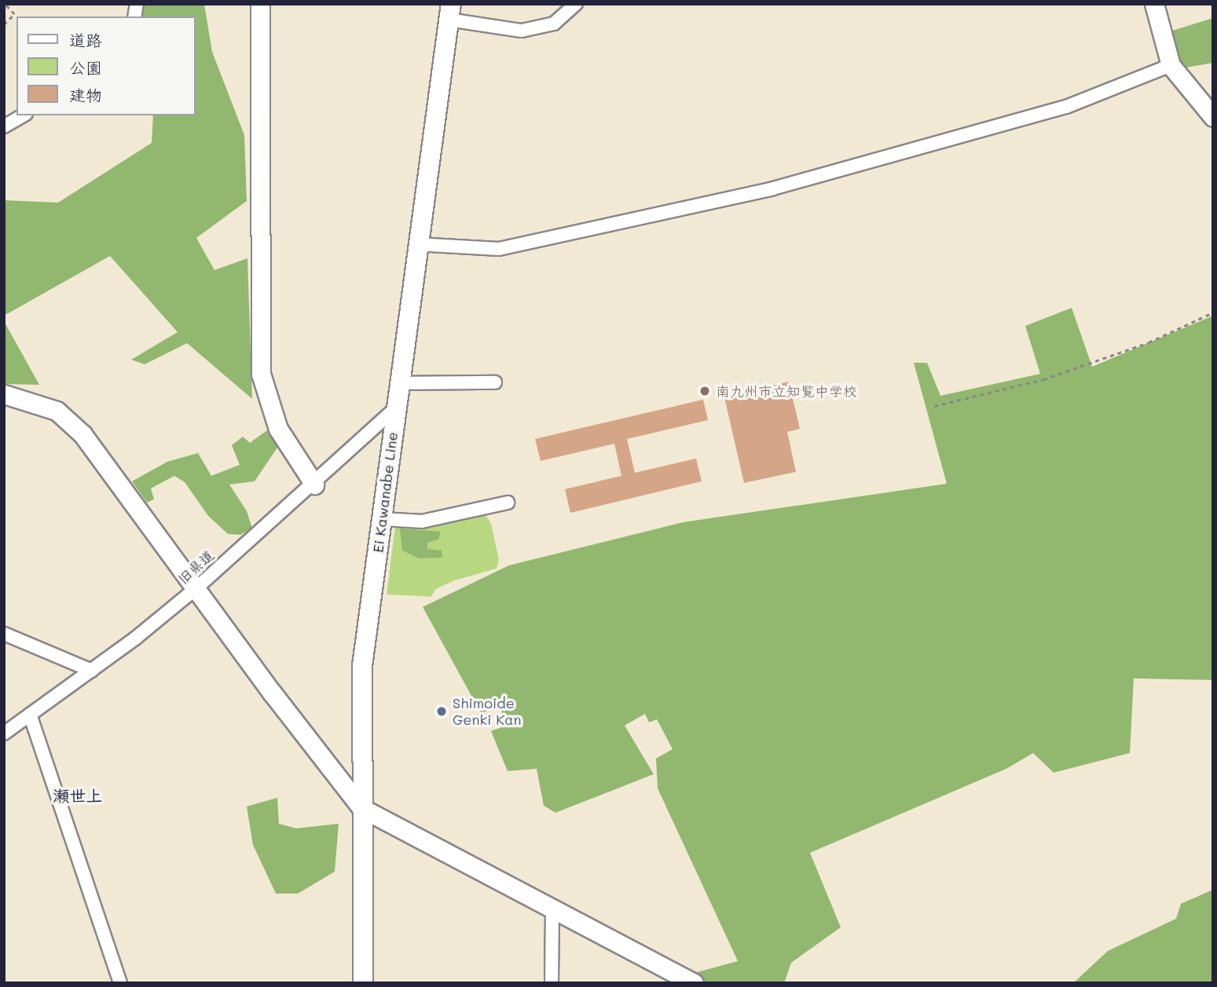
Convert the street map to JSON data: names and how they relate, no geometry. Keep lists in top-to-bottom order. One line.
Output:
{"streets":{"main road":["Ei Kawanabe Line"],"street":["旧県道"]},"crossings":[["Ei Kawanabe Line","旧県道"]],"districts":["瀬世上"],"places":["南九州市立知覧中学校","Shimoide Genki Kan"],"legend":["道路","公園","建物"]}
